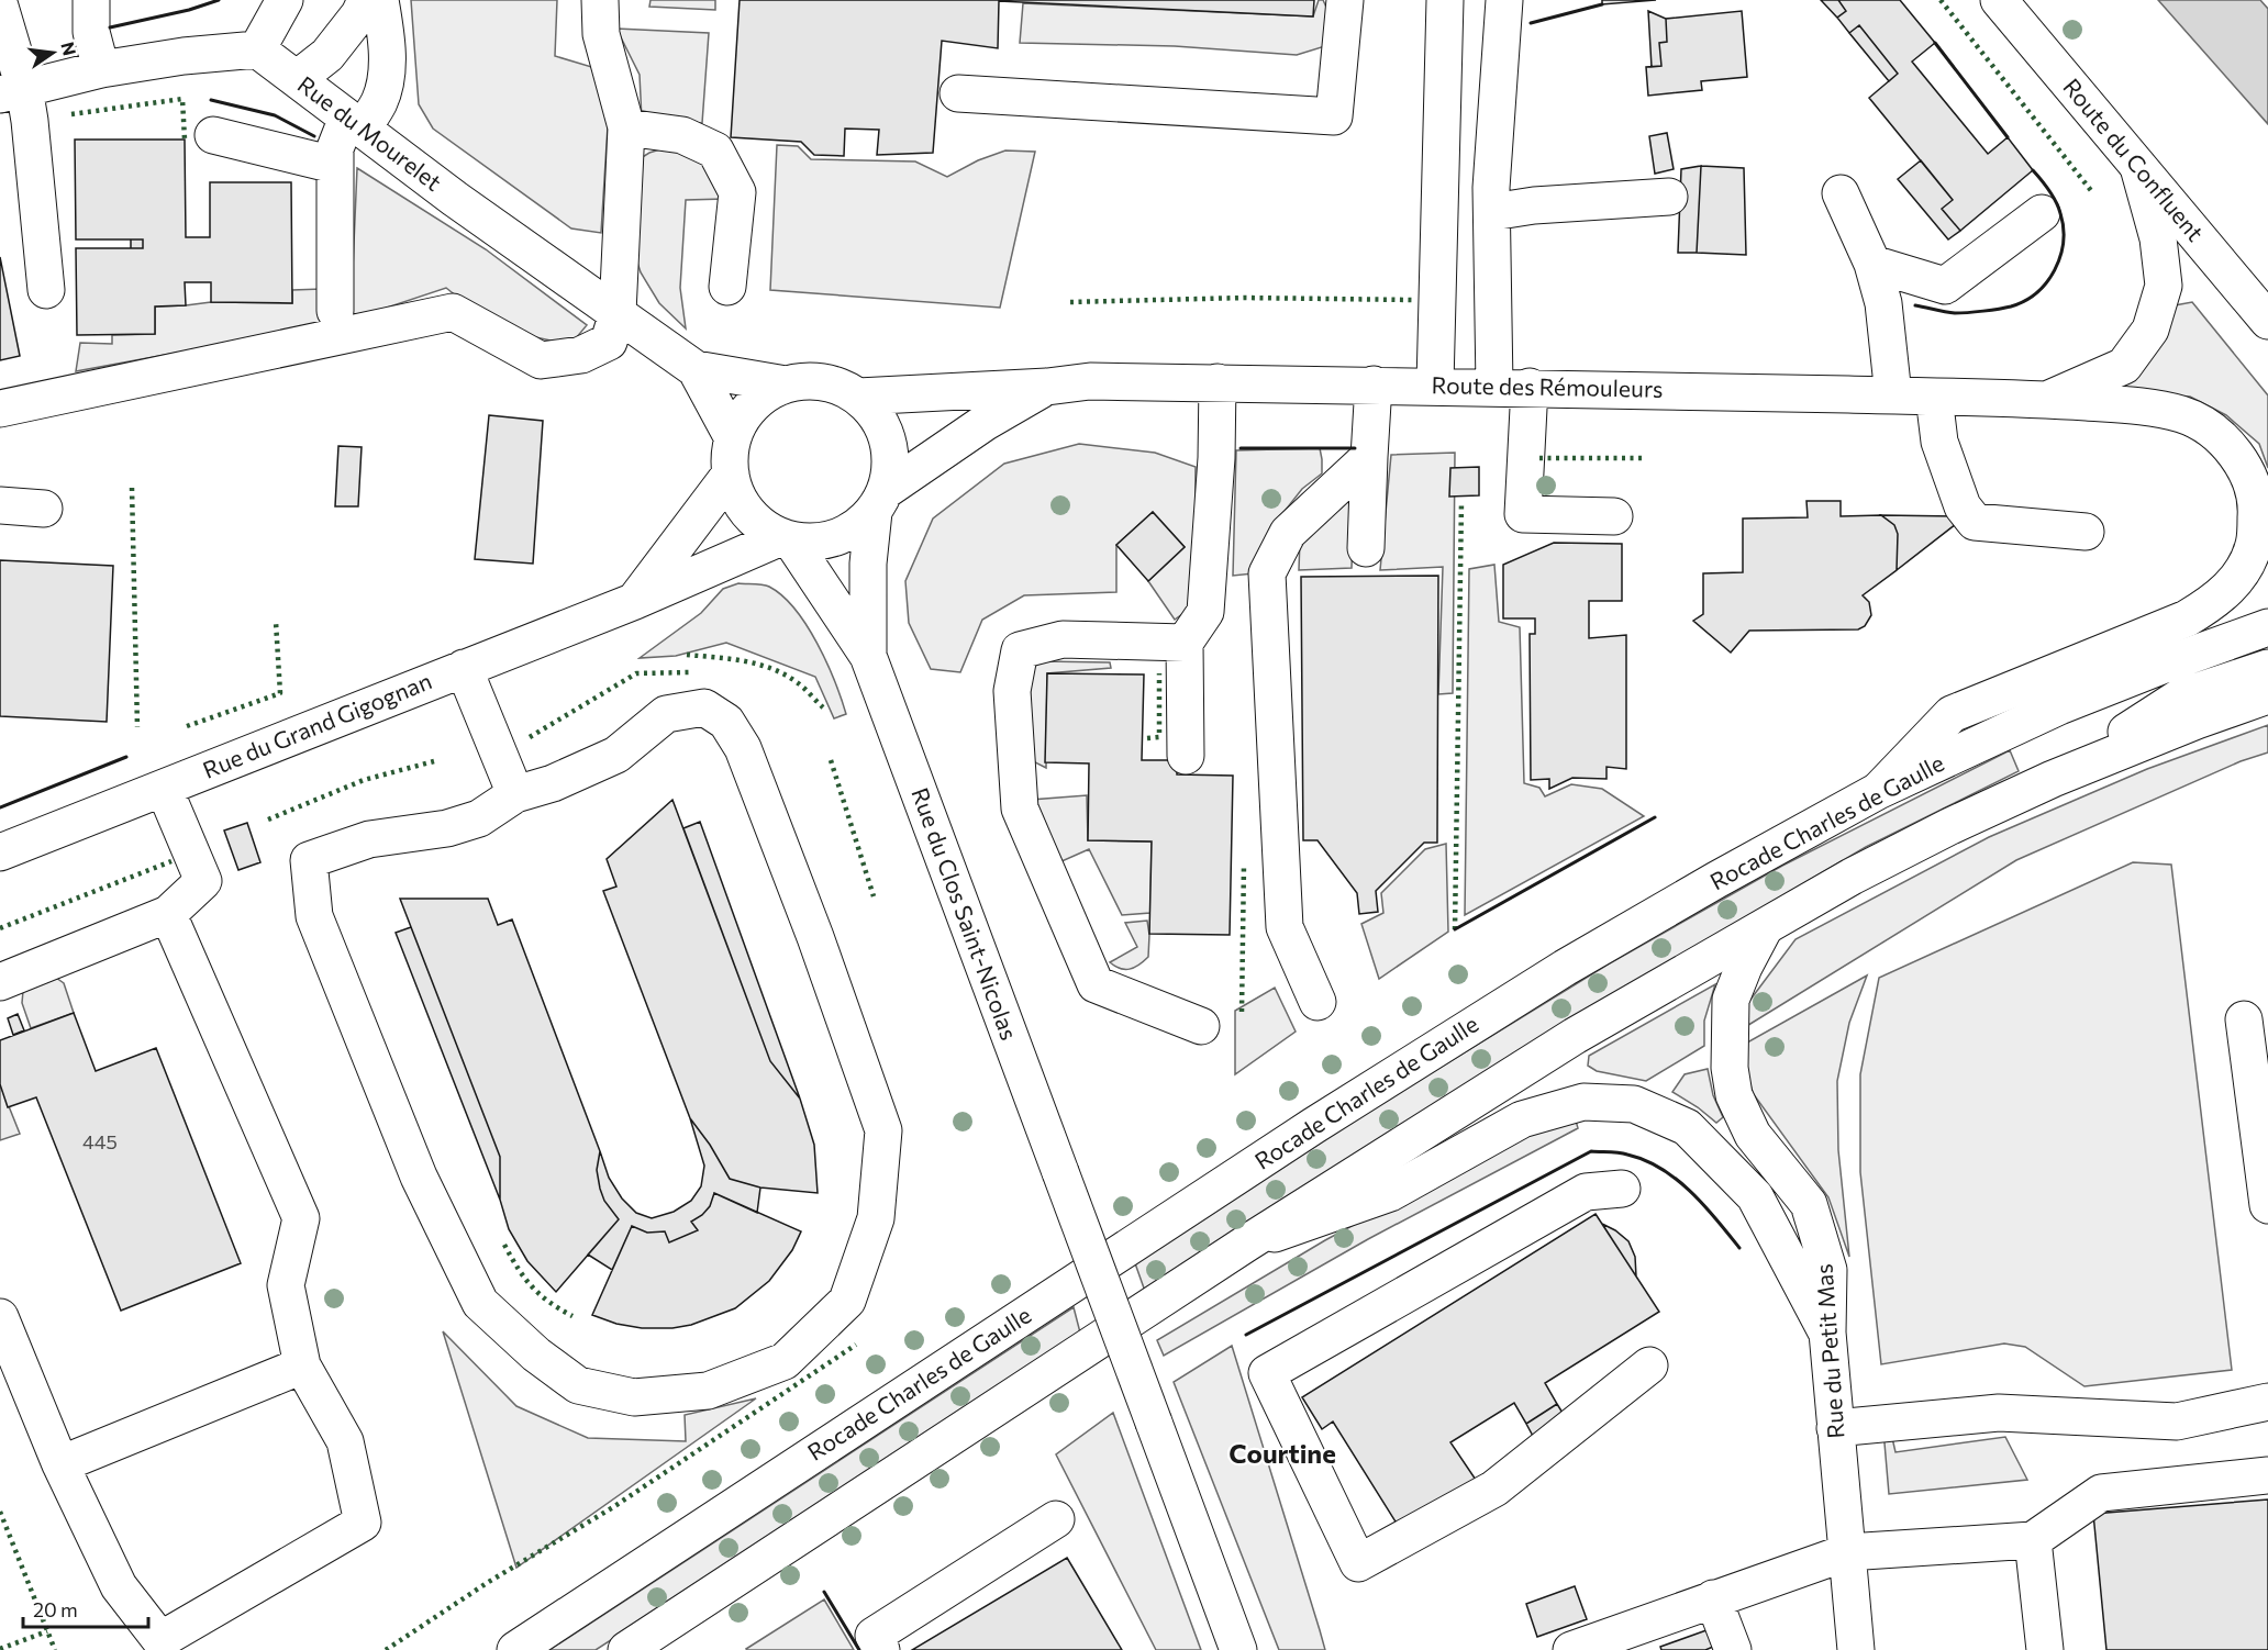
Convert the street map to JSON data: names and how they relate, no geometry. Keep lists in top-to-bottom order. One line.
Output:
{"streets":{"street":["Rue du Mourelet","Route du Confluent","Route des Rémouleurs","Rue du Grand Gigognan","Rocade Charles de Gaulle","Rue du Clos Saint-Nicolas","Rue du Petit Mas"]},"crossings":[["Rue du Mourelet","Route des Rémouleurs"],["Rue du Mourelet","Rue du Grand Gigognan"],["Rue du Mourelet","Rue du Clos Saint-Nicolas"],["Route des Rémouleurs","Rue du Grand Gigognan"],["Route des Rémouleurs","Rocade Charles de Gaulle"],["Route des Rémouleurs","Rue du Clos Saint-Nicolas"],["Rue du Grand Gigognan","Rue du Clos Saint-Nicolas"]],"districts":["Courtine"],"house_numbers":["445"],"scale_bar":"20 m","north":"right"}
